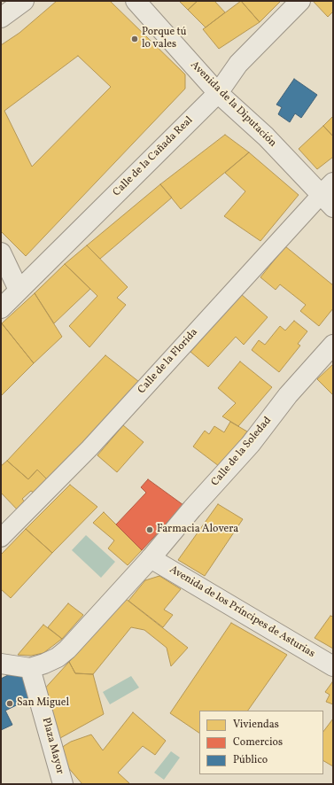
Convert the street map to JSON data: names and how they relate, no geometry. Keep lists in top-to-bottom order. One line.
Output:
{"streets":{"street":["Avenida de la Diputación","Calle de la Cañada Real","Calle de la Florida","Calle de la Soledad","Avenida de los Príncipes de Asturias","Plaza Mayor"]},"crossings":[["Avenida de la Diputación","Calle de la Cañada Real"],["Avenida de la Diputación","Calle de la Florida"],["Calle de la Soledad","Avenida de los Príncipes de Asturias"],["Calle de la Soledad","Plaza Mayor"]],"places":["Porque tú lo vales","Farmacia Alovera","San Miguel"],"legend":["Viviendas","Comercios","Público"]}
